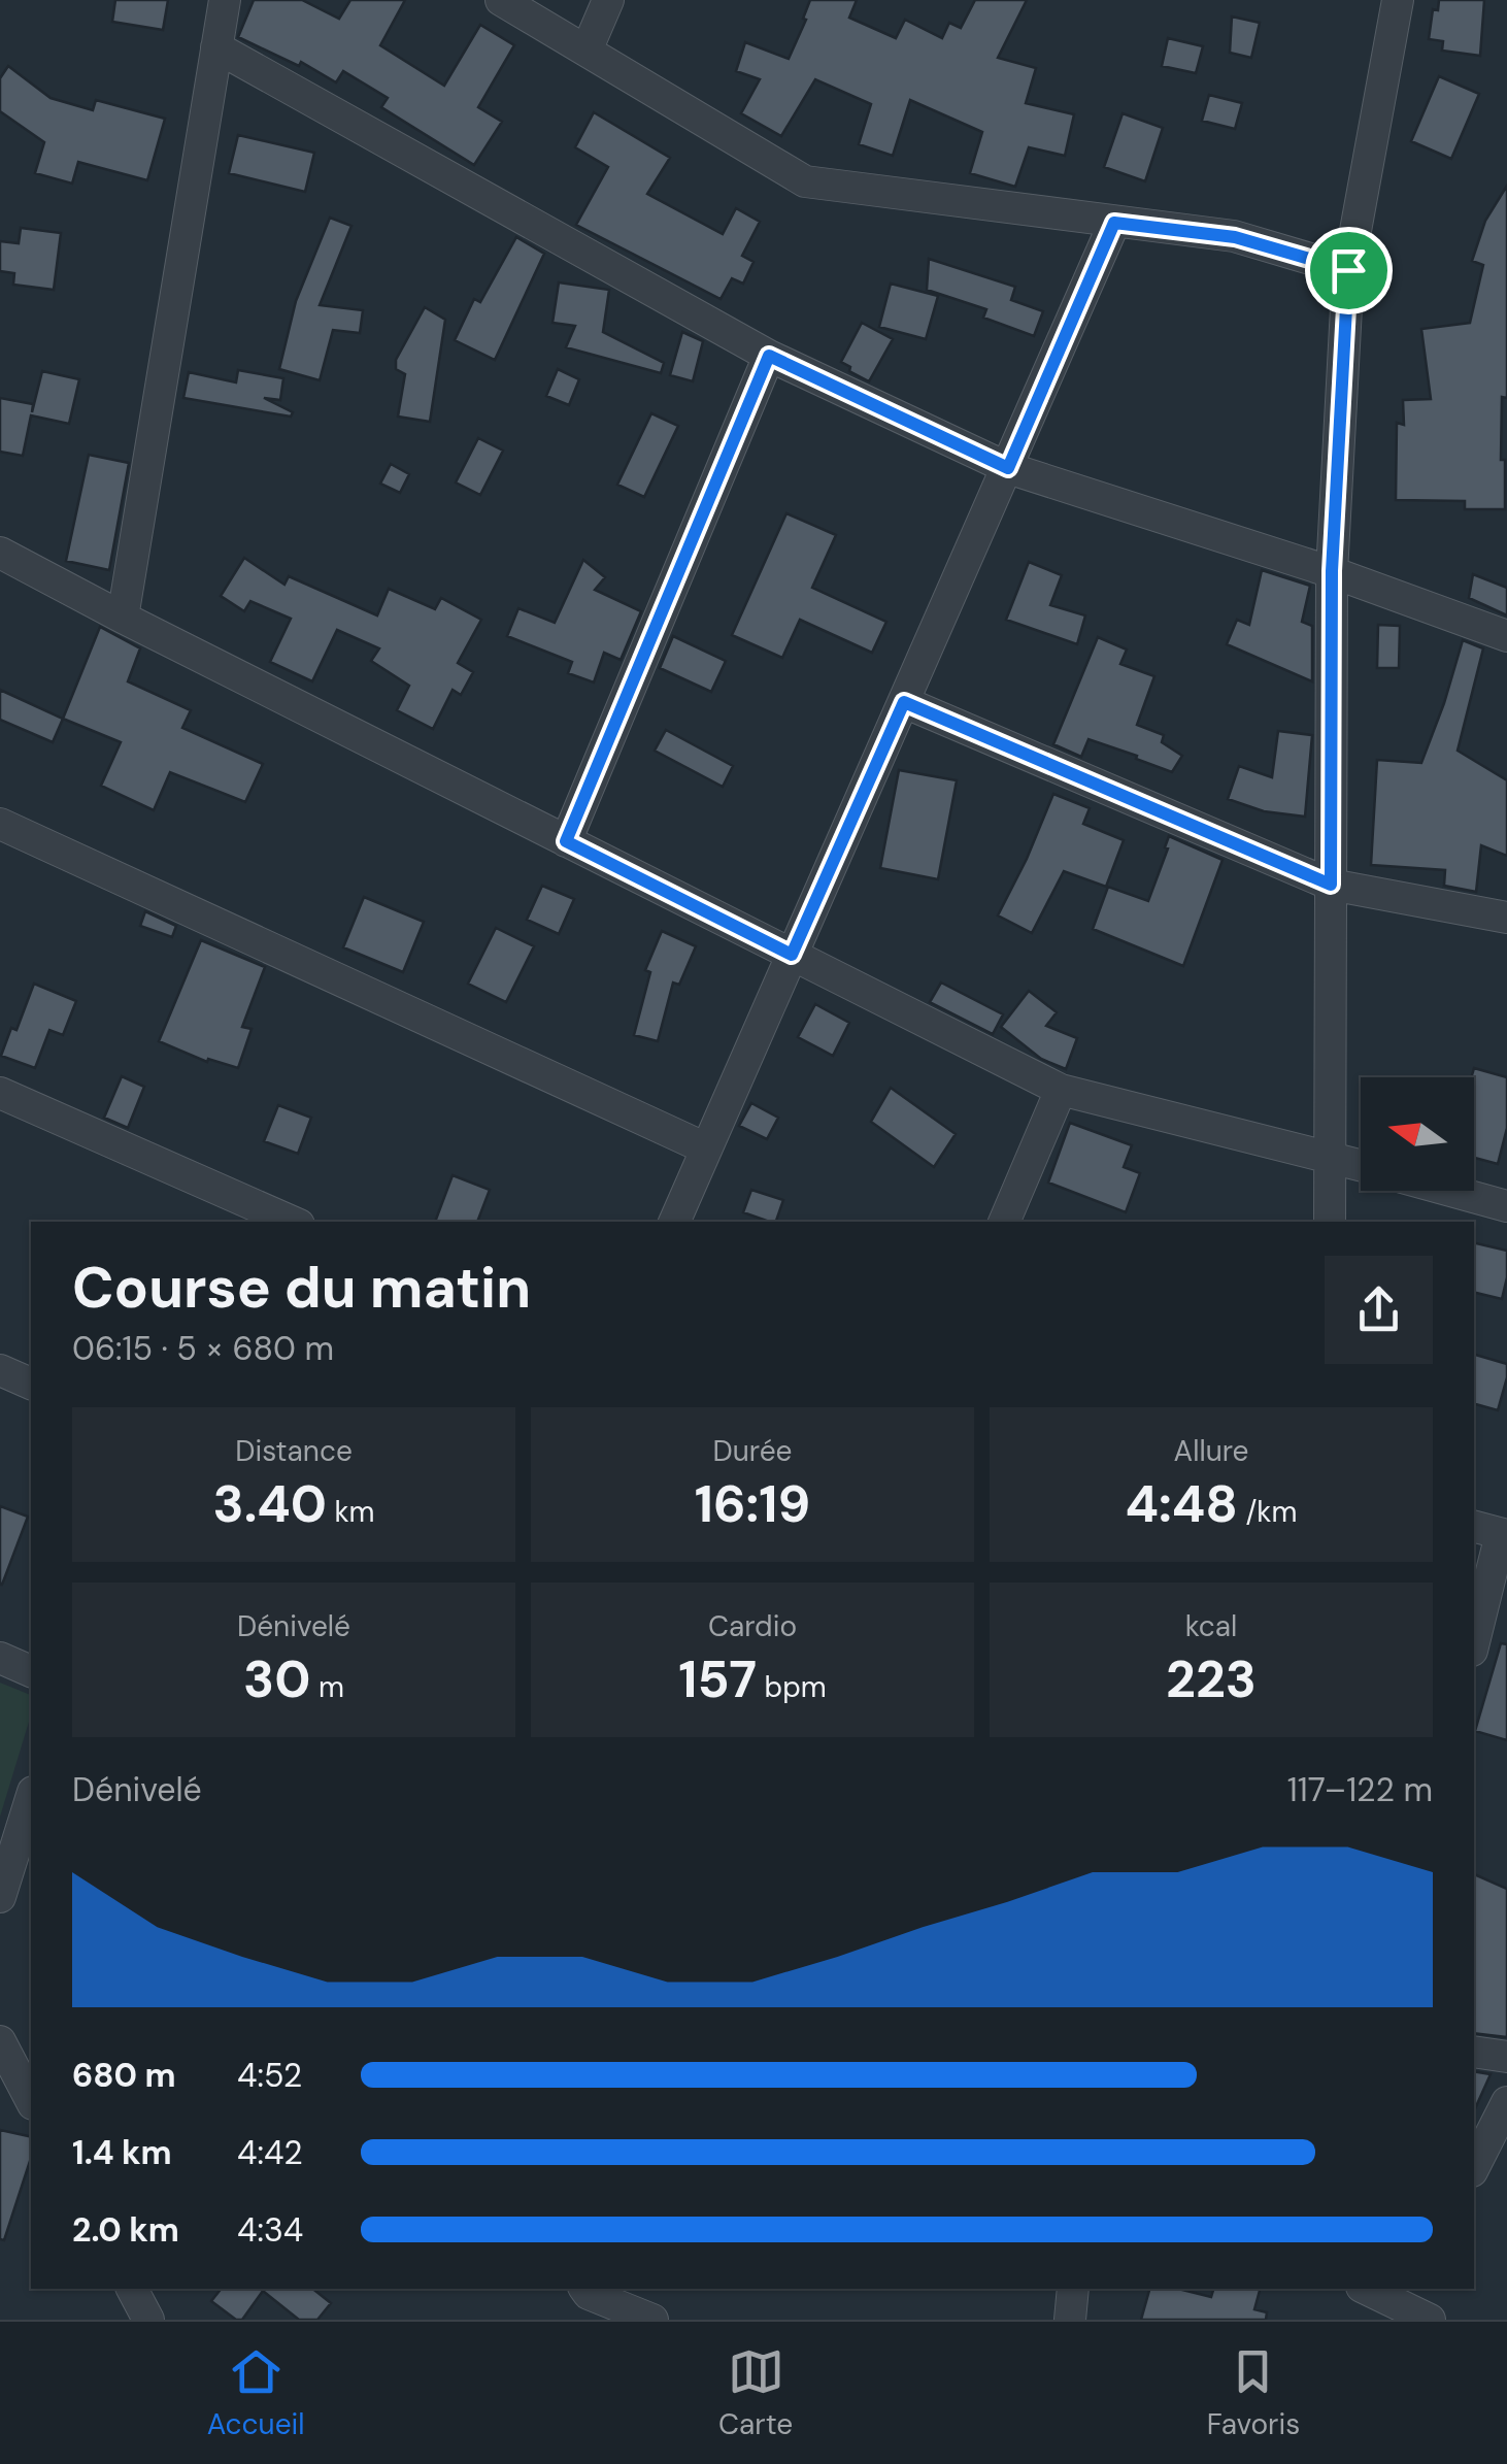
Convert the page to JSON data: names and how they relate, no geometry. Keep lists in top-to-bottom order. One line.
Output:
{"north":"left","page":{"heading":["Course du matin","06:15 · 5 × 680 m"],"stats":[["Distance","3.40 km"],["Durée","16:19"],["Allure","4:48 /km"],["Dénivelé","30 m"],["Cardio","157 bpm"],["kcal","223"]],"chart":["Dénivelé","117–122 m"],"list":[{"name":"680 m","note":"4:52"},{"name":"1.4 km","note":"4:42"},{"name":"2.0 km","note":"4:34"}],"tabs":["Accueil","Carte","Favoris"]}}
